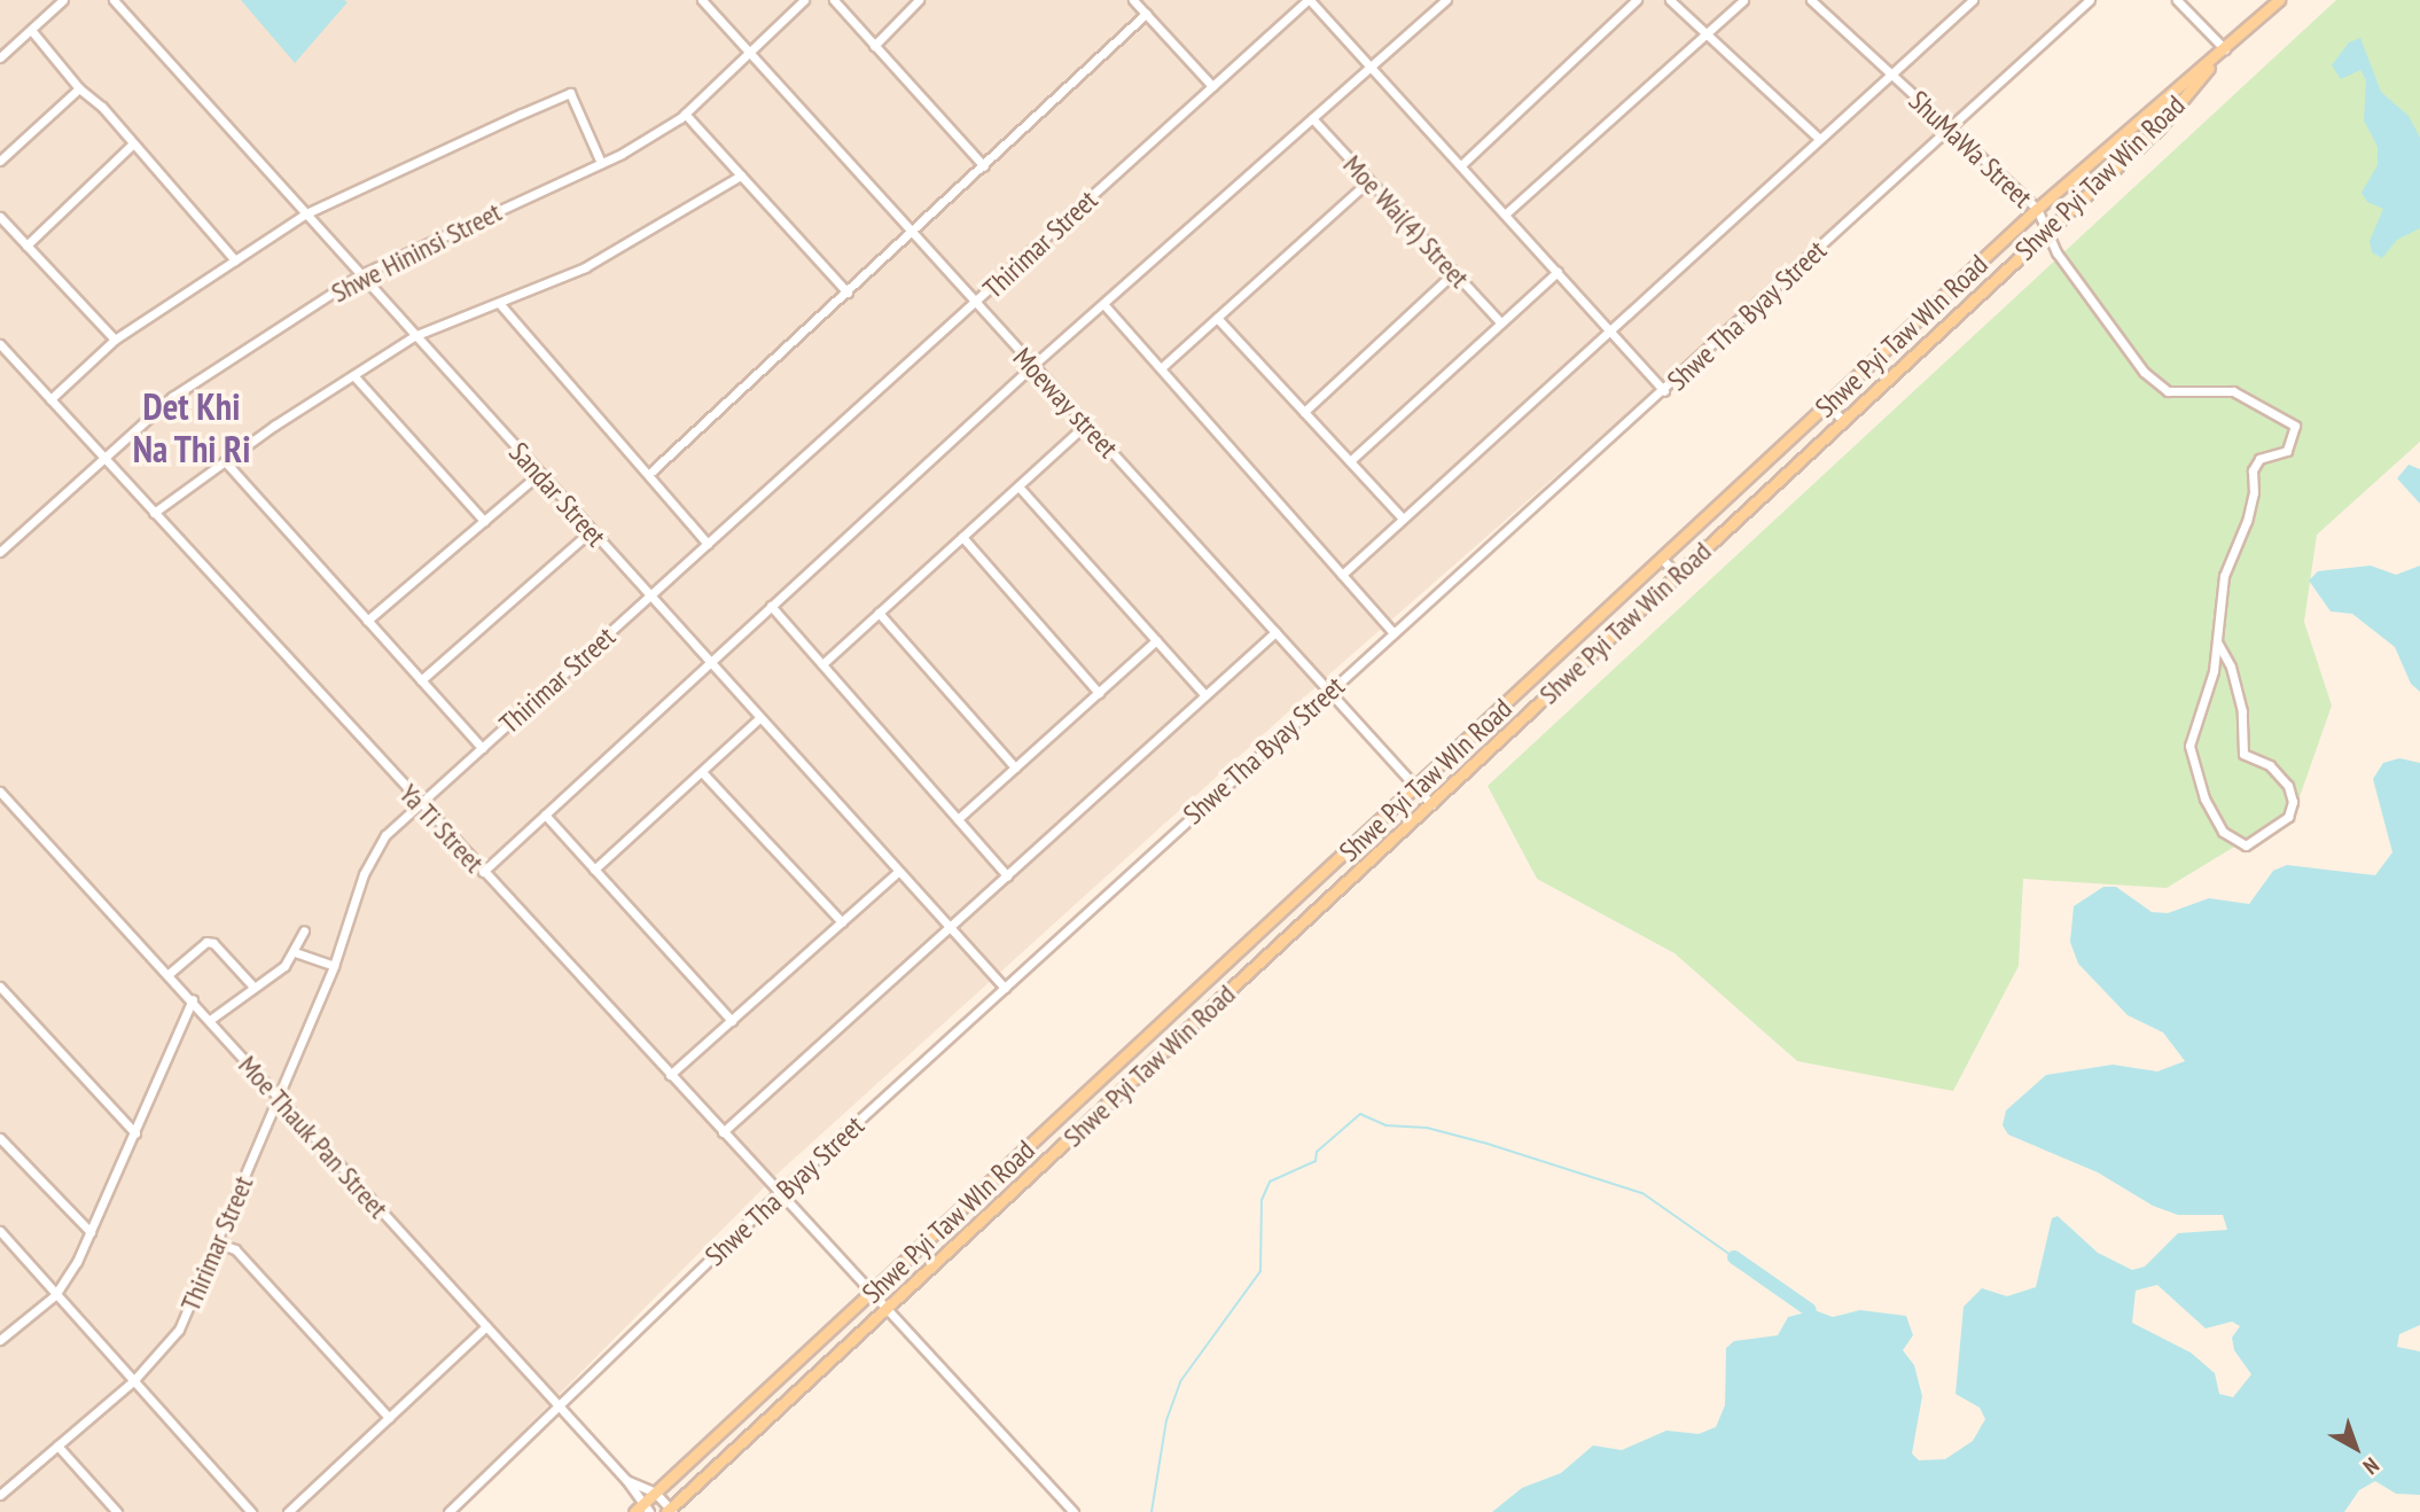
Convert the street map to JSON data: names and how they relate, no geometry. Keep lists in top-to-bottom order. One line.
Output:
{"streets":{"main road":["Shwe Pyi Taw Win Road","Shwe Pyi Taw WIn Road"],"street":["ShuMaWa Street","Moe Wai(4) Street","Thirimar Street","Shwe Hininsi Street","Shwe Tha Byay Street","Moeway street","Sandar Street","Ya Ti Street","Moe Thauk Pan Street"]},"crossings":[["ShuMaWa Street","Shwe Pyi Taw Win Road"],["ShuMaWa Street","Shwe Tha Byay Street"],["ShuMaWa Street","Shwe Pyi Taw WIn Road"],["Shwe Pyi Taw Win Road","Shwe Pyi Taw WIn Road"],["Shwe Pyi Taw Win Road","Moeway street"],["Shwe Pyi Taw Win Road","Ya Ti Street"],["Thirimar Street","Moeway street"],["Thirimar Street","Sandar Street"],["Thirimar Street","Ya Ti Street"],["Thirimar Street","Moe Thauk Pan Street"],["Shwe Hininsi Street","Moeway street"],["Shwe Hininsi Street","Sandar Street"],["Shwe Hininsi Street","Ya Ti Street"],["Shwe Tha Byay Street","Moeway street"],["Shwe Tha Byay Street","Sandar Street"],["Shwe Tha Byay Street","Ya Ti Street"],["Shwe Tha Byay Street","Moe Thauk Pan Street"],["Shwe Pyi Taw WIn Road","Moeway street"],["Shwe Pyi Taw WIn Road","Ya Ti Street"]],"districts":["Det Khi Na Thi Ri"],"north":"bottom right"}
